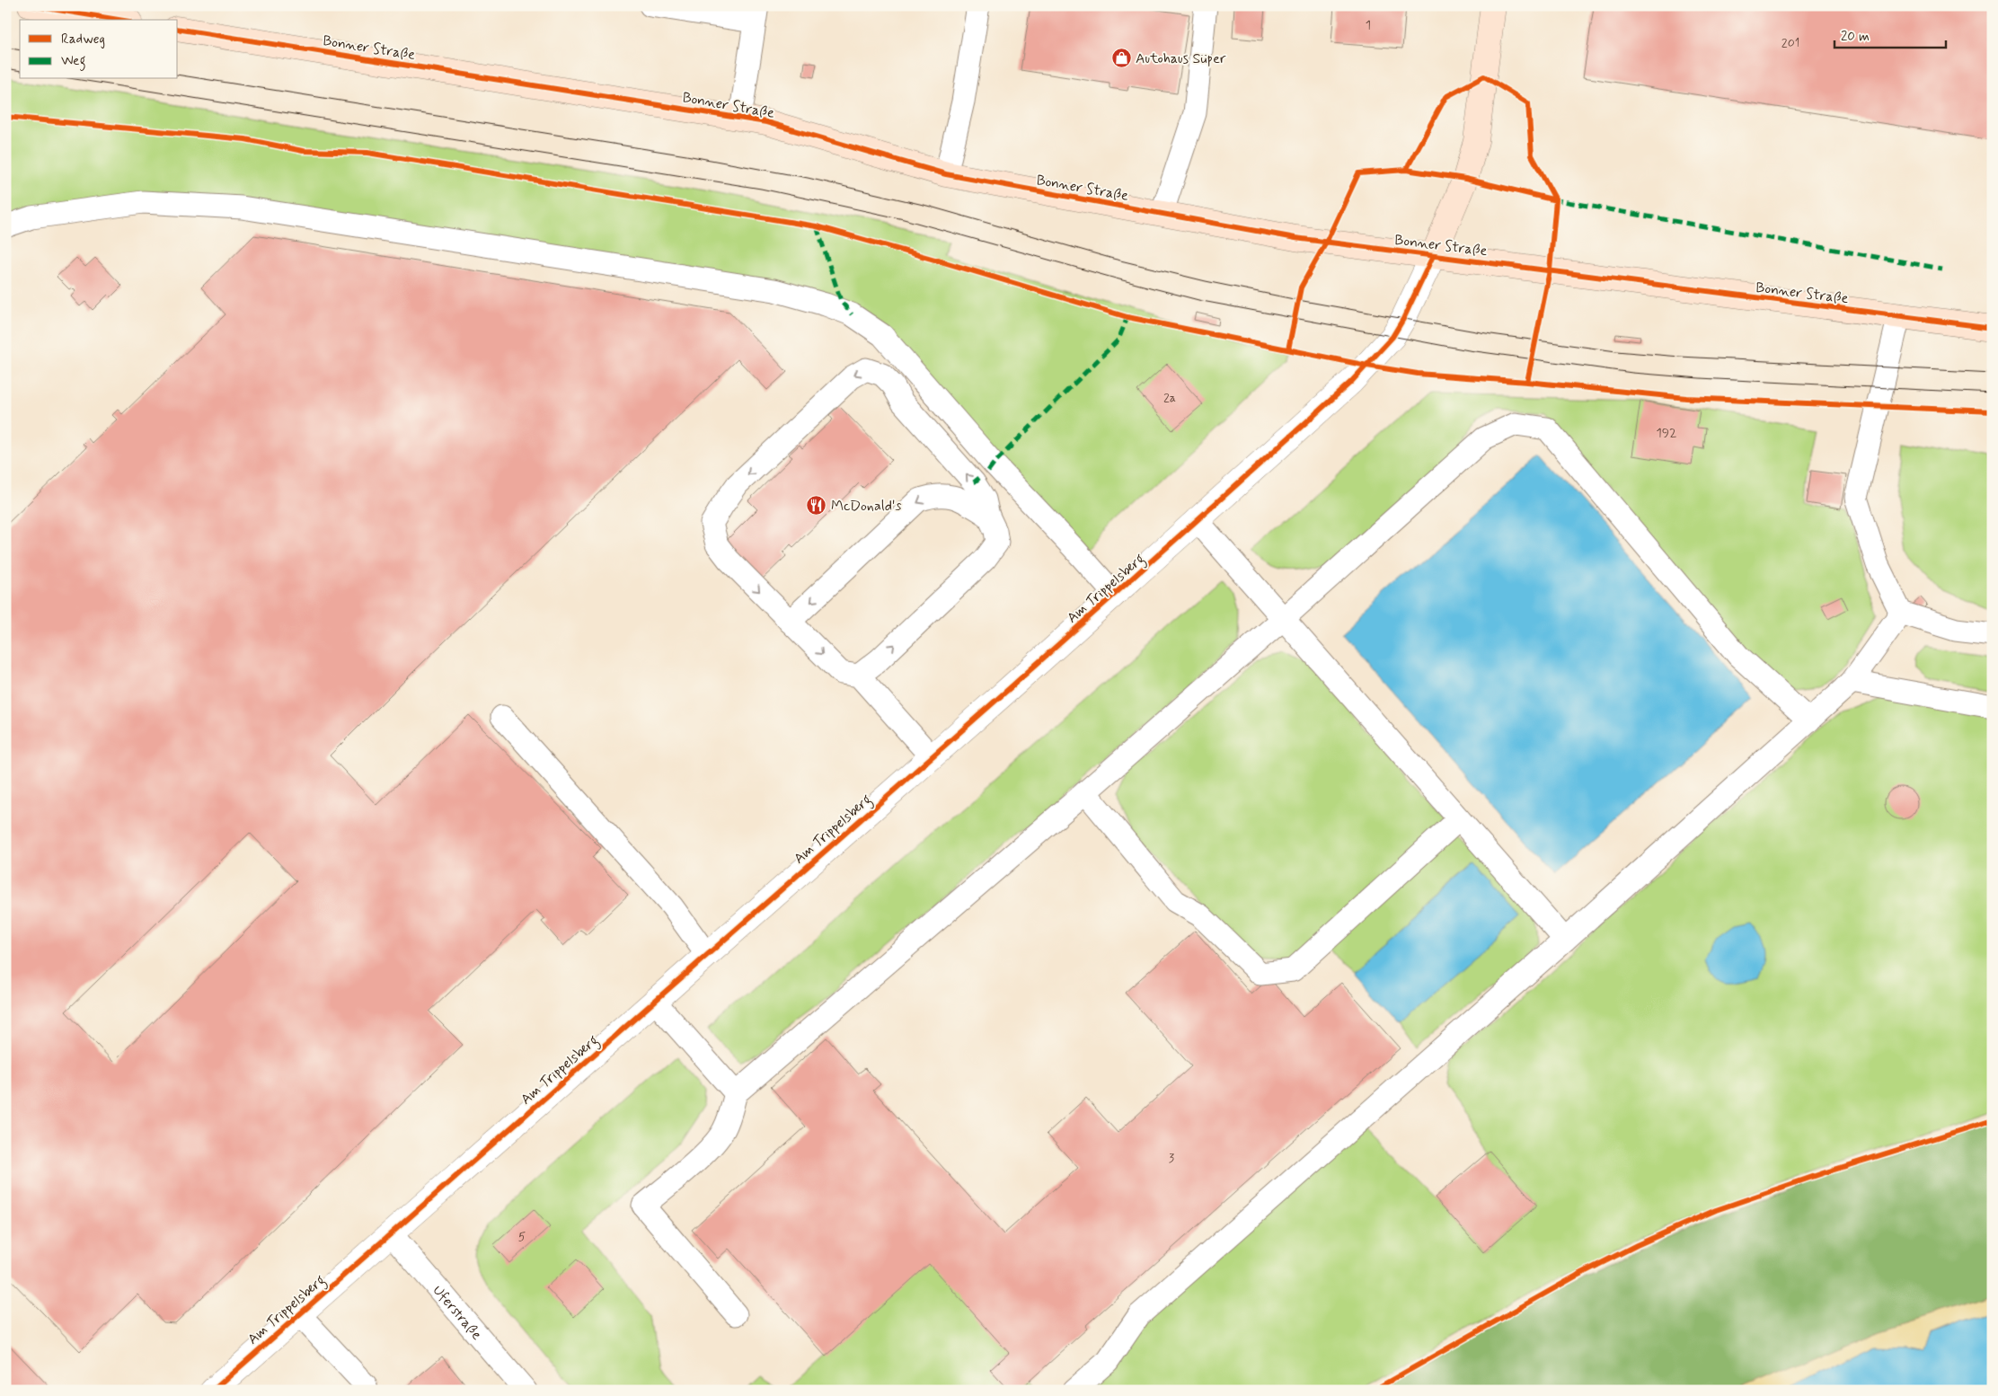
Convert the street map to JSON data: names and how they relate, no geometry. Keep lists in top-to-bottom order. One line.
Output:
{"streets":{"main road":["Bonner Straße"],"street":["Am Trippelsberg"],"lane":["Uferstraße"]},"crossings":[["Bonner Straße","Am Trippelsberg"],["Am Trippelsberg","Uferstraße"]],"places":{"shop":["Autohaus Süper"],"restaurant":["McDonald's"]},"house_numbers":["1","201","2a","192","3","5"],"legend":["Radweg","Weg"],"scale_bar":"20 m"}
